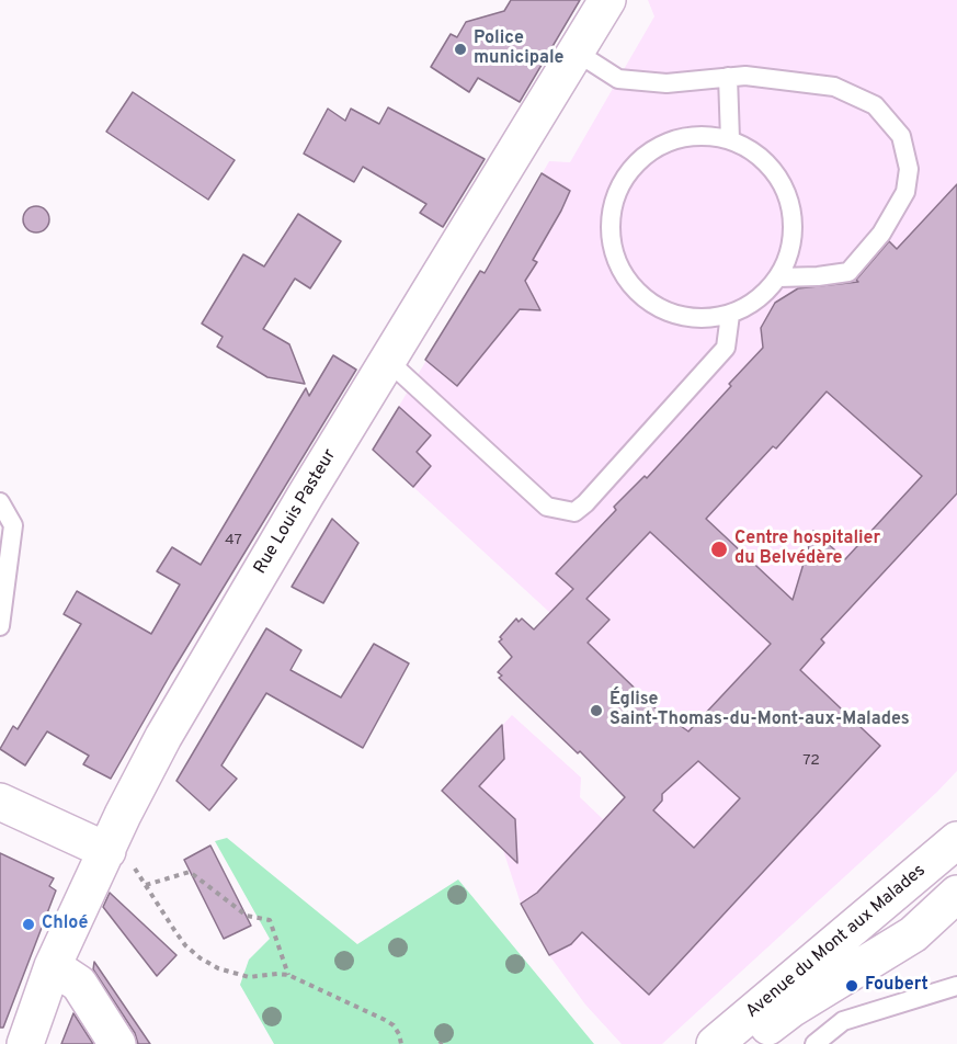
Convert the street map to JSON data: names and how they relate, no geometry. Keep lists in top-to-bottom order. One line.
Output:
{"streets":{"street":["Rue Louis Pasteur","Avenue du Mont aux Malades"]},"places":["Police municipale","Centre hospitalier du Belvédère","Église Saint-Thomas-du-Mont-aux-Malades","Chloé","Foubert"],"house_numbers":["47","72"]}
